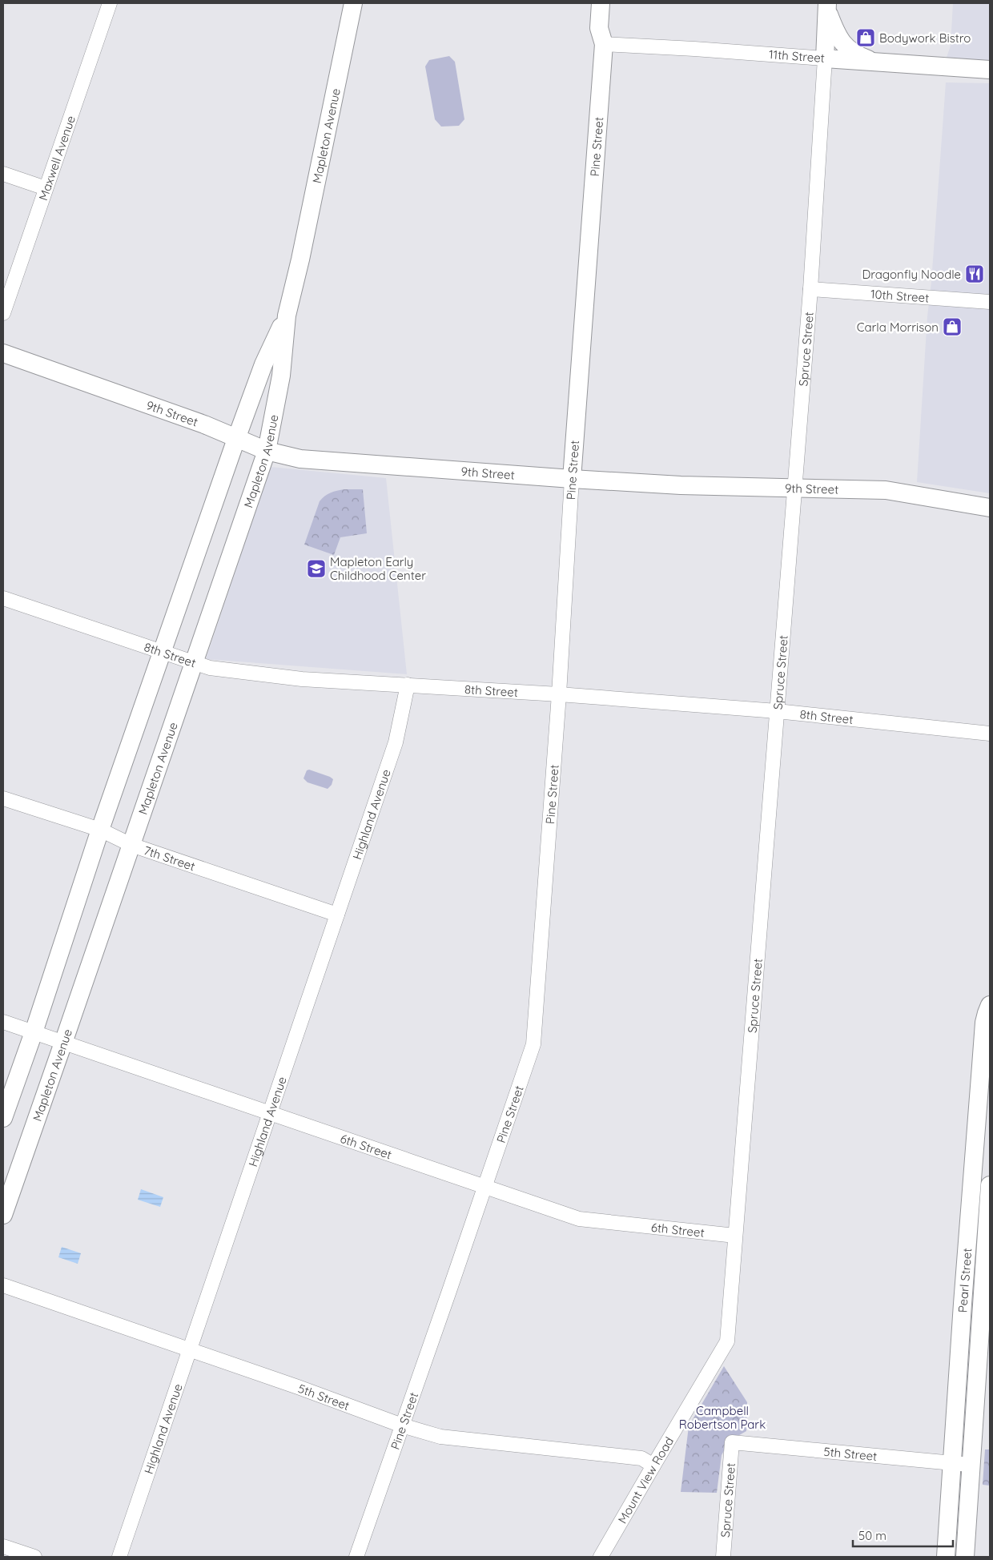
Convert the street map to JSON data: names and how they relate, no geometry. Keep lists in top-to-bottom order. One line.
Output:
{"streets":{"street":["11th Street","Mapleton Avenue","Pine Street","Maxwell Avenue","10th Street","Spruce Street","9th Street","8th Street","Highland Avenue","7th Street","6th Street","Pearl Street","5th Street","Mount View Road"]},"crossings":[["11th Street","Pine Street"],["11th Street","Spruce Street"],["Mapleton Avenue","9th Street"],["Mapleton Avenue","8th Street"],["Mapleton Avenue","7th Street"],["Mapleton Avenue","6th Street"],["Pine Street","9th Street"],["Pine Street","8th Street"],["Pine Street","6th Street"],["Pine Street","5th Street"],["10th Street","Spruce Street"],["Spruce Street","9th Street"],["Spruce Street","8th Street"],["Spruce Street","6th Street"],["Spruce Street","5th Street"],["Spruce Street","Mount View Road"],["8th Street","Highland Avenue"],["Highland Avenue","7th Street"],["Highland Avenue","6th Street"],["Highland Avenue","5th Street"],["Pearl Street","5th Street"],["5th Street","Mount View Road"]],"parks":["Campbell Robertson Park"],"places":{"shop":["Bodywork Bistro","Carla Morrison"],"restaurant":["Dragonfly Noodle"],"school or university":["Mapleton Early Childhood Center"]},"scale_bar":"50 m"}
